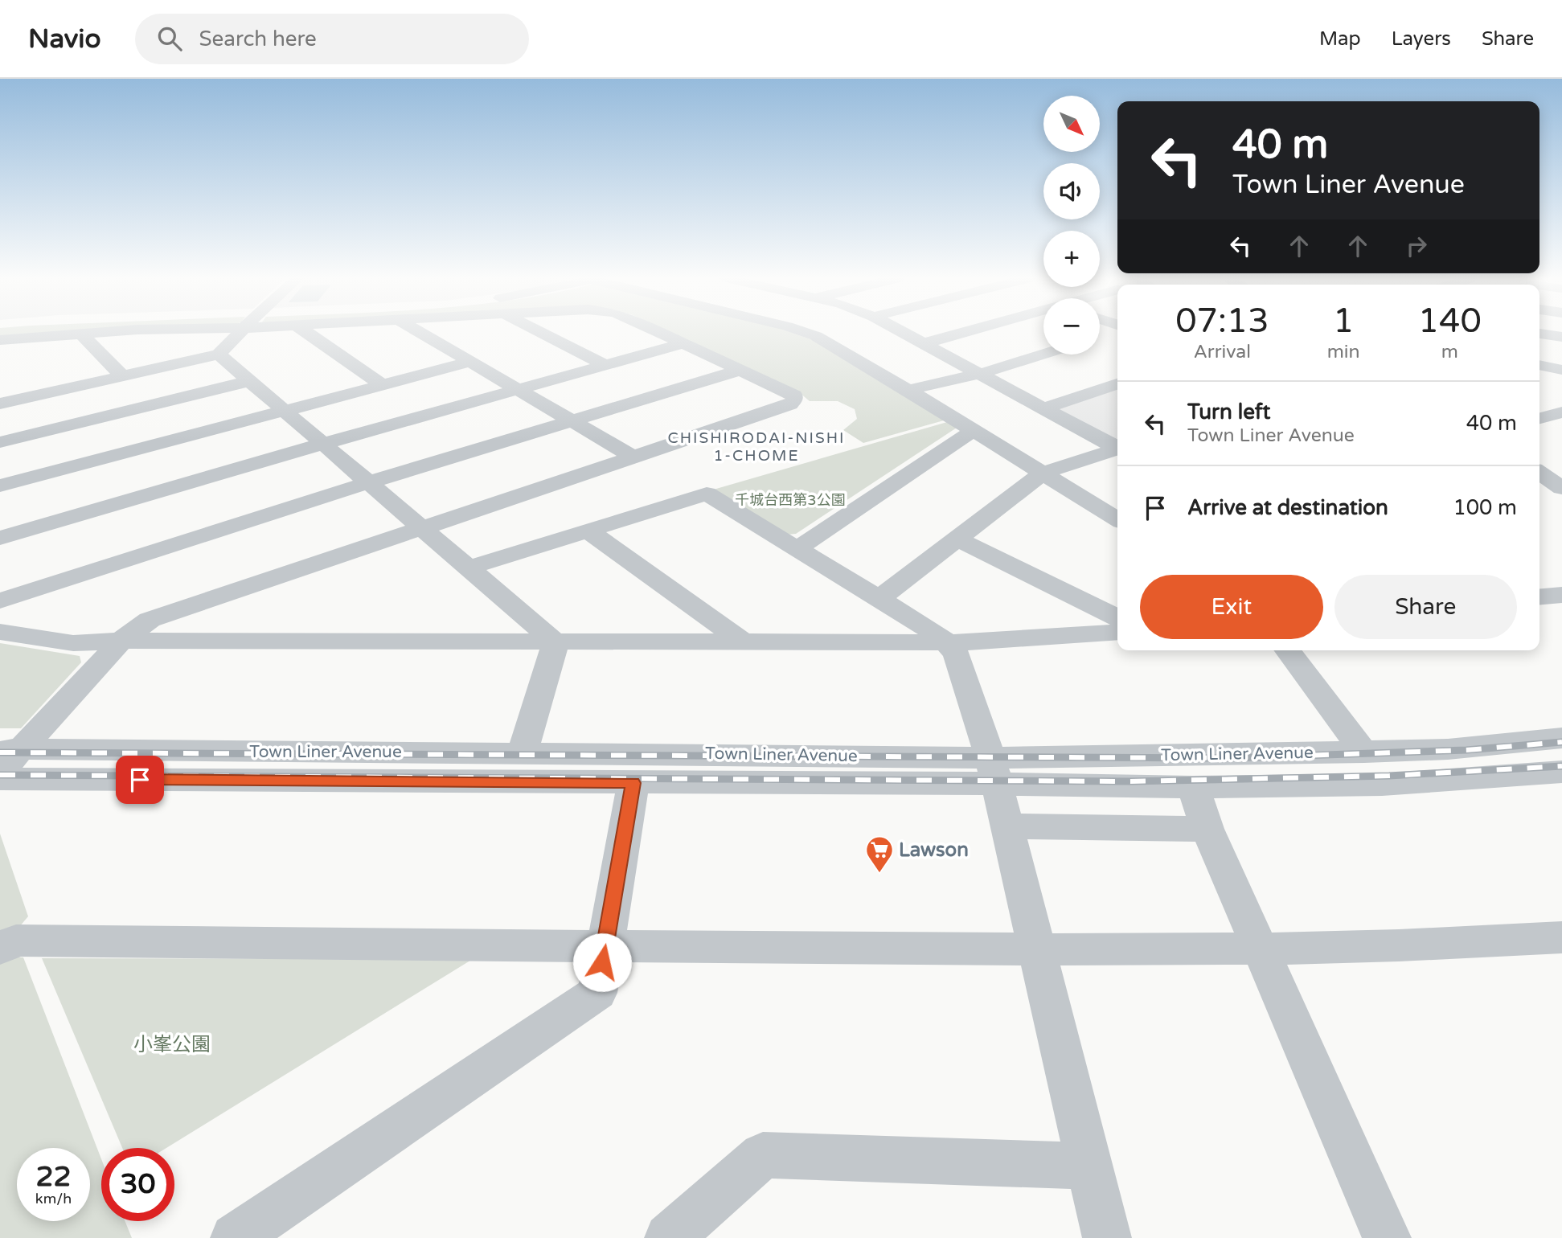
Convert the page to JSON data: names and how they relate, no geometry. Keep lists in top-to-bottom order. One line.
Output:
{"streets":{"street":["Town Liner Avenue"]},"districts":["CHISHIRODAI-NISHI 1-CHOME"],"parks":["千城台西第3公園","小峯公園"],"places":{"supermarket":["Lawson"]},"north":"bottom right","page":{"header":"Navio","search":"Search here","nav":["Map","Layers","Share"],"map_buttons":["+","−"],"turn":["40 m","Town Liner Avenue"],"eta":["07:13","Arrival","1","min","140","m"],"list":[{"name":"Turn left","note":"Town Liner Avenue","value":"40 m"},{"name":"Arrive at destination","value":"100 m"}],"buttons":["Exit","Share"],"speed":"22 km/h","limit":"30"}}
